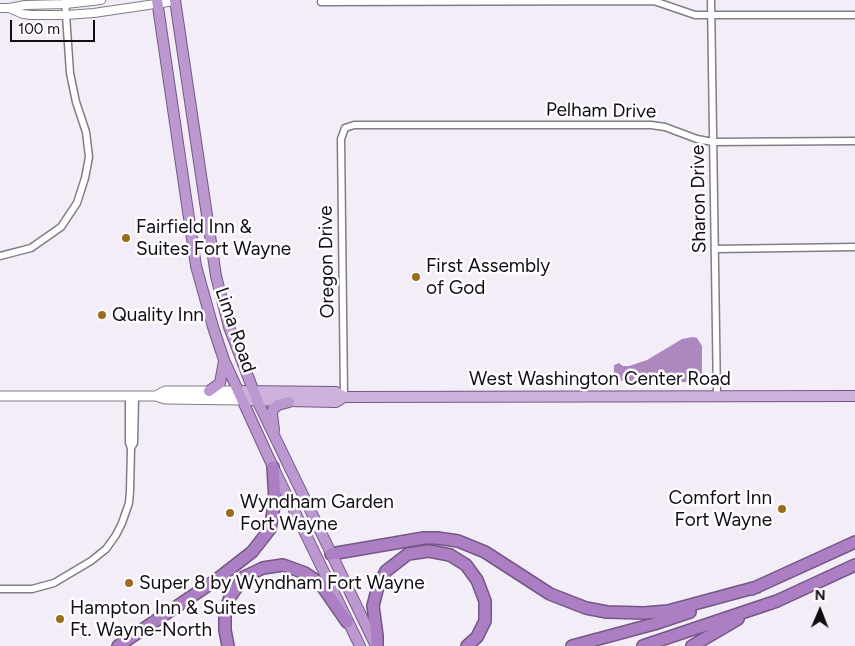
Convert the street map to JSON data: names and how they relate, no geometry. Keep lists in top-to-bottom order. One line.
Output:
{"streets":{"highway":["Lima Road"],"main road":["West Washington Center Road"],"street":["Pelham Drive","Sharon Drive","Oregon Drive"]},"crossings":[["Pelham Drive","Sharon Drive"],["Pelham Drive","Oregon Drive"],["Sharon Drive","West Washington Center Road"],["Oregon Drive","West Washington Center Road"],["Lima Road","West Washington Center Road"]],"places":["Fairfield Inn & Suites Fort Wayne","First Assembly of God","Quality Inn","Comfort Inn Fort Wayne","Wyndham Garden Fort Wayne","Super 8 by Wyndham Fort Wayne","Hampton Inn & Suites Ft. Wayne-North"],"scale_bar":"100 m","north":"top"}
